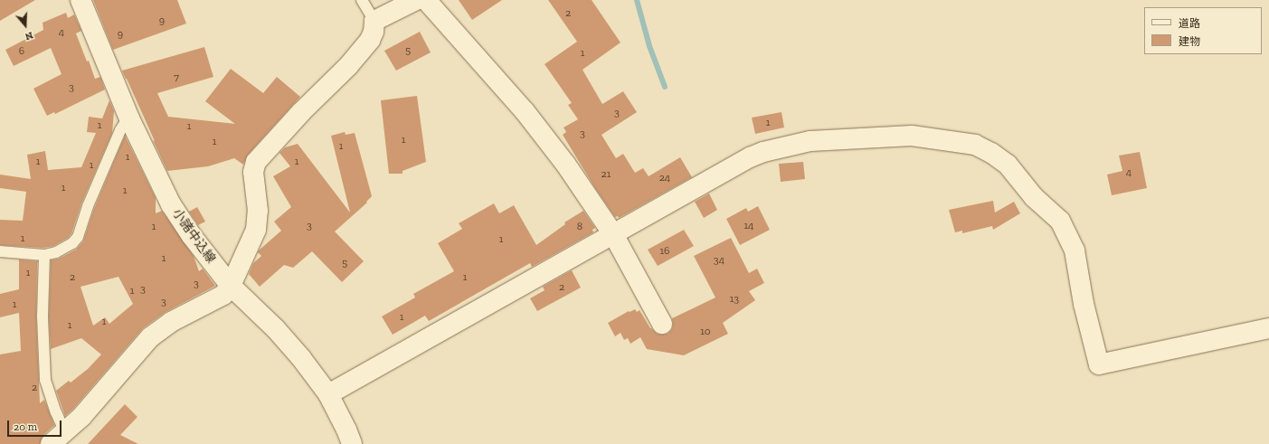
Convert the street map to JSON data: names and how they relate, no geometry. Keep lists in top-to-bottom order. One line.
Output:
{"streets":{"street":["小諸中込線"]},"house_numbers":["2","9","4","9","5","6","1","7","3","3","1","1","1","3","1","1","1","1","1","1","1","4","21","24","1","1","3","14","1","8","1","1","16","1","34","5","1","2","1","3","2","3","1","13","3","1","1","1","1","10","2"],"legend":["道路","建物"],"scale_bar":"20 m","north":"bottom"}
